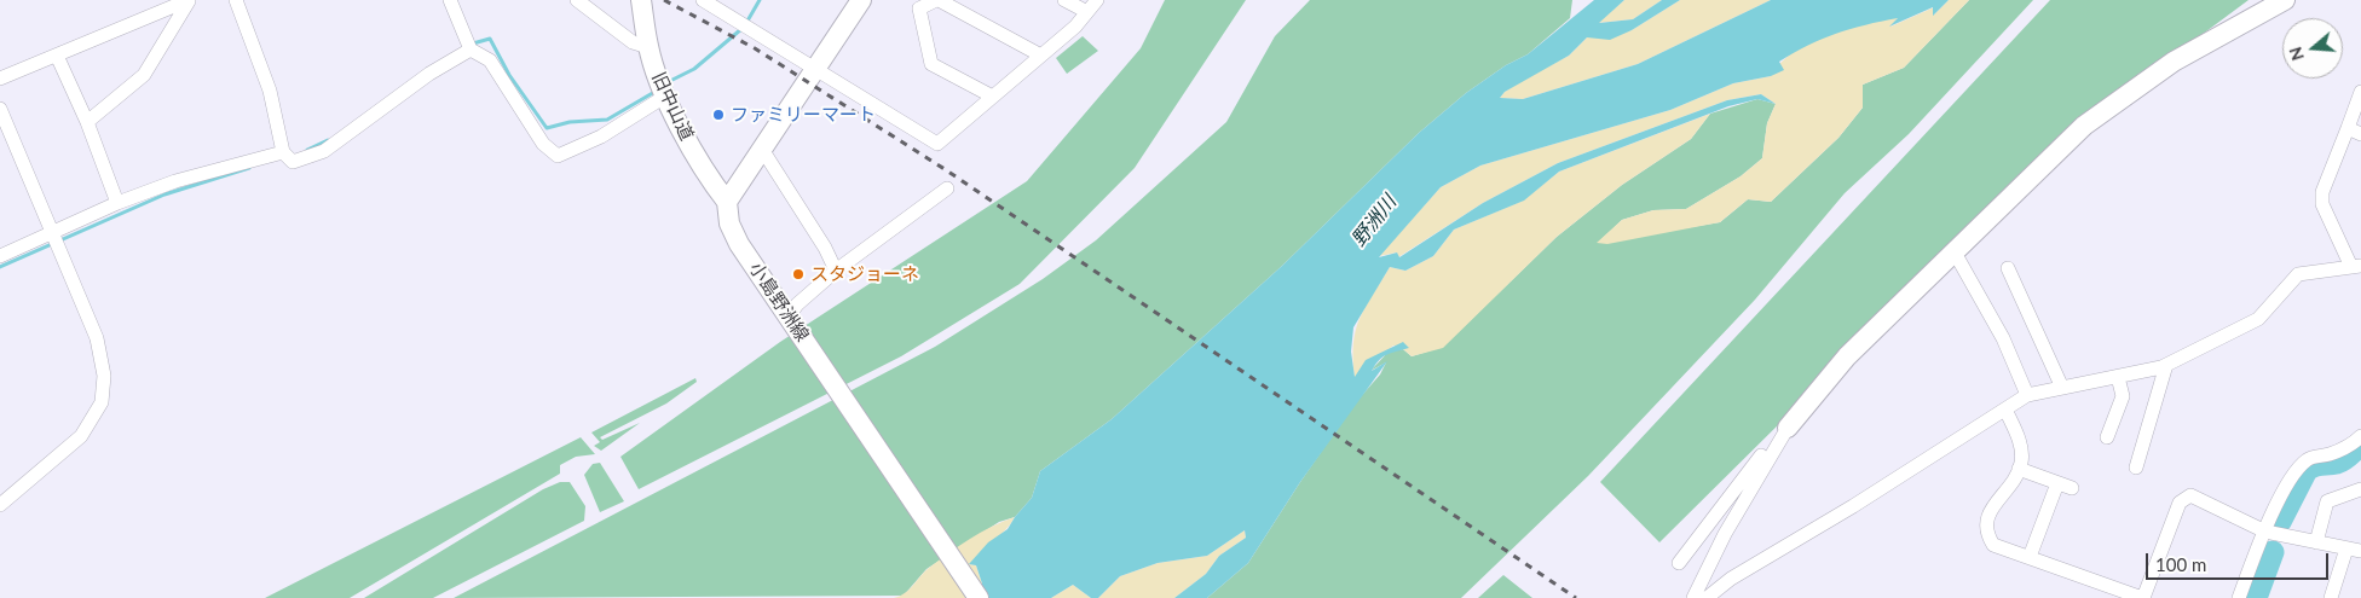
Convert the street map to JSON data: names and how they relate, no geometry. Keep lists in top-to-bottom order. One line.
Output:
{"streets":{"street":["旧中山道","小島野洲線"]},"crossings":[["旧中山道","小島野洲線"]],"water":["野洲川"],"places":["ファミリーマート","スタジョーネ"],"scale_bar":"100 m","north":"left"}
